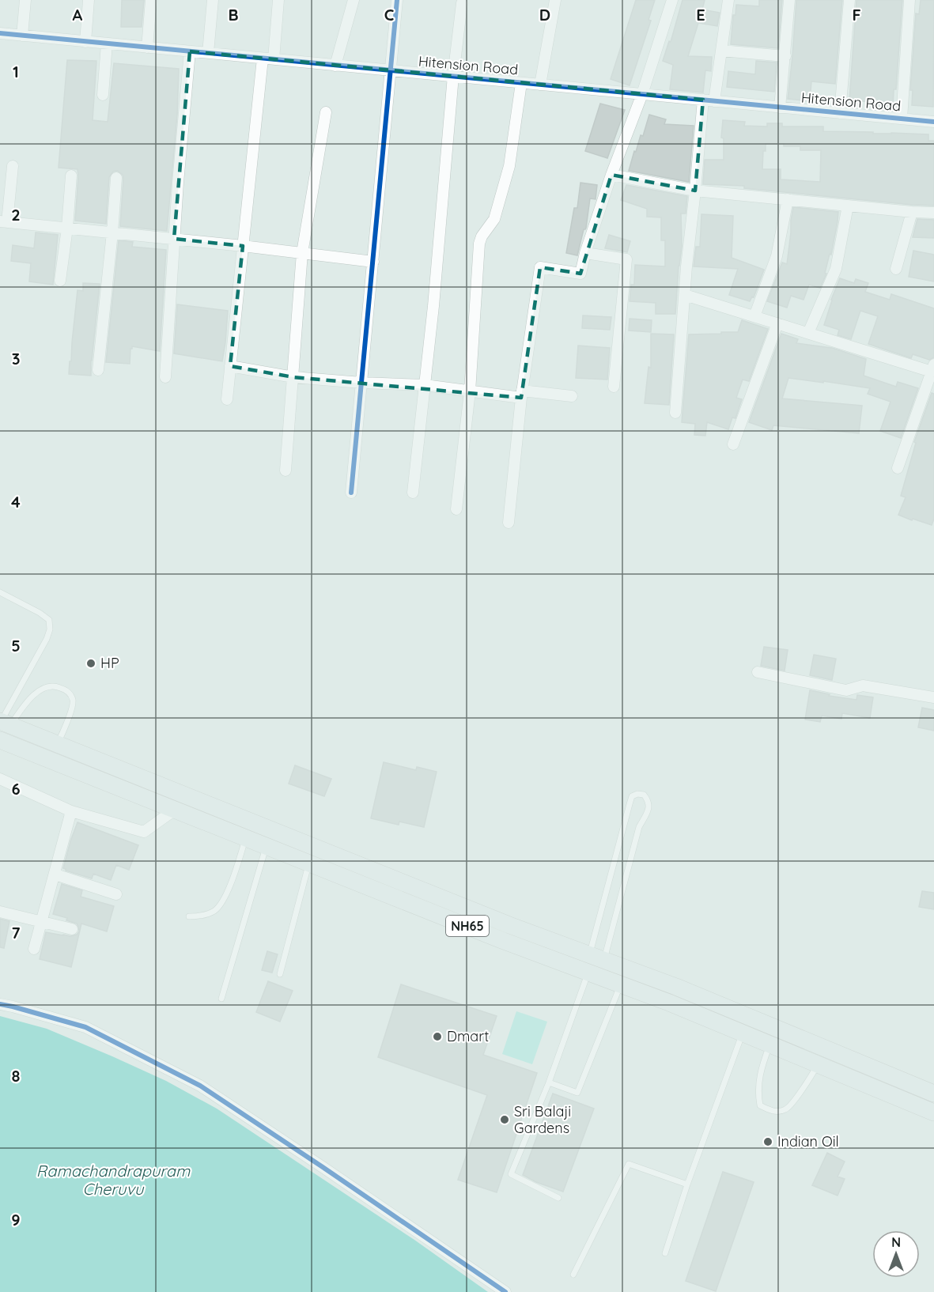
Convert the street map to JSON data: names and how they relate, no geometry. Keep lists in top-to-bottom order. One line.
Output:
{"streets":{"highway":["NH65"],"street":["Hitension Road"]},"water":["Ramachandrapuram Cheruvu"],"places":["HP","Dmart","Sri Balaji Gardens","Indian Oil"],"north":"top","grid":{"columns":["A","B","C","D","E","F"],"rows":["1","2","3","4","5","6","7","8","9"]}}
